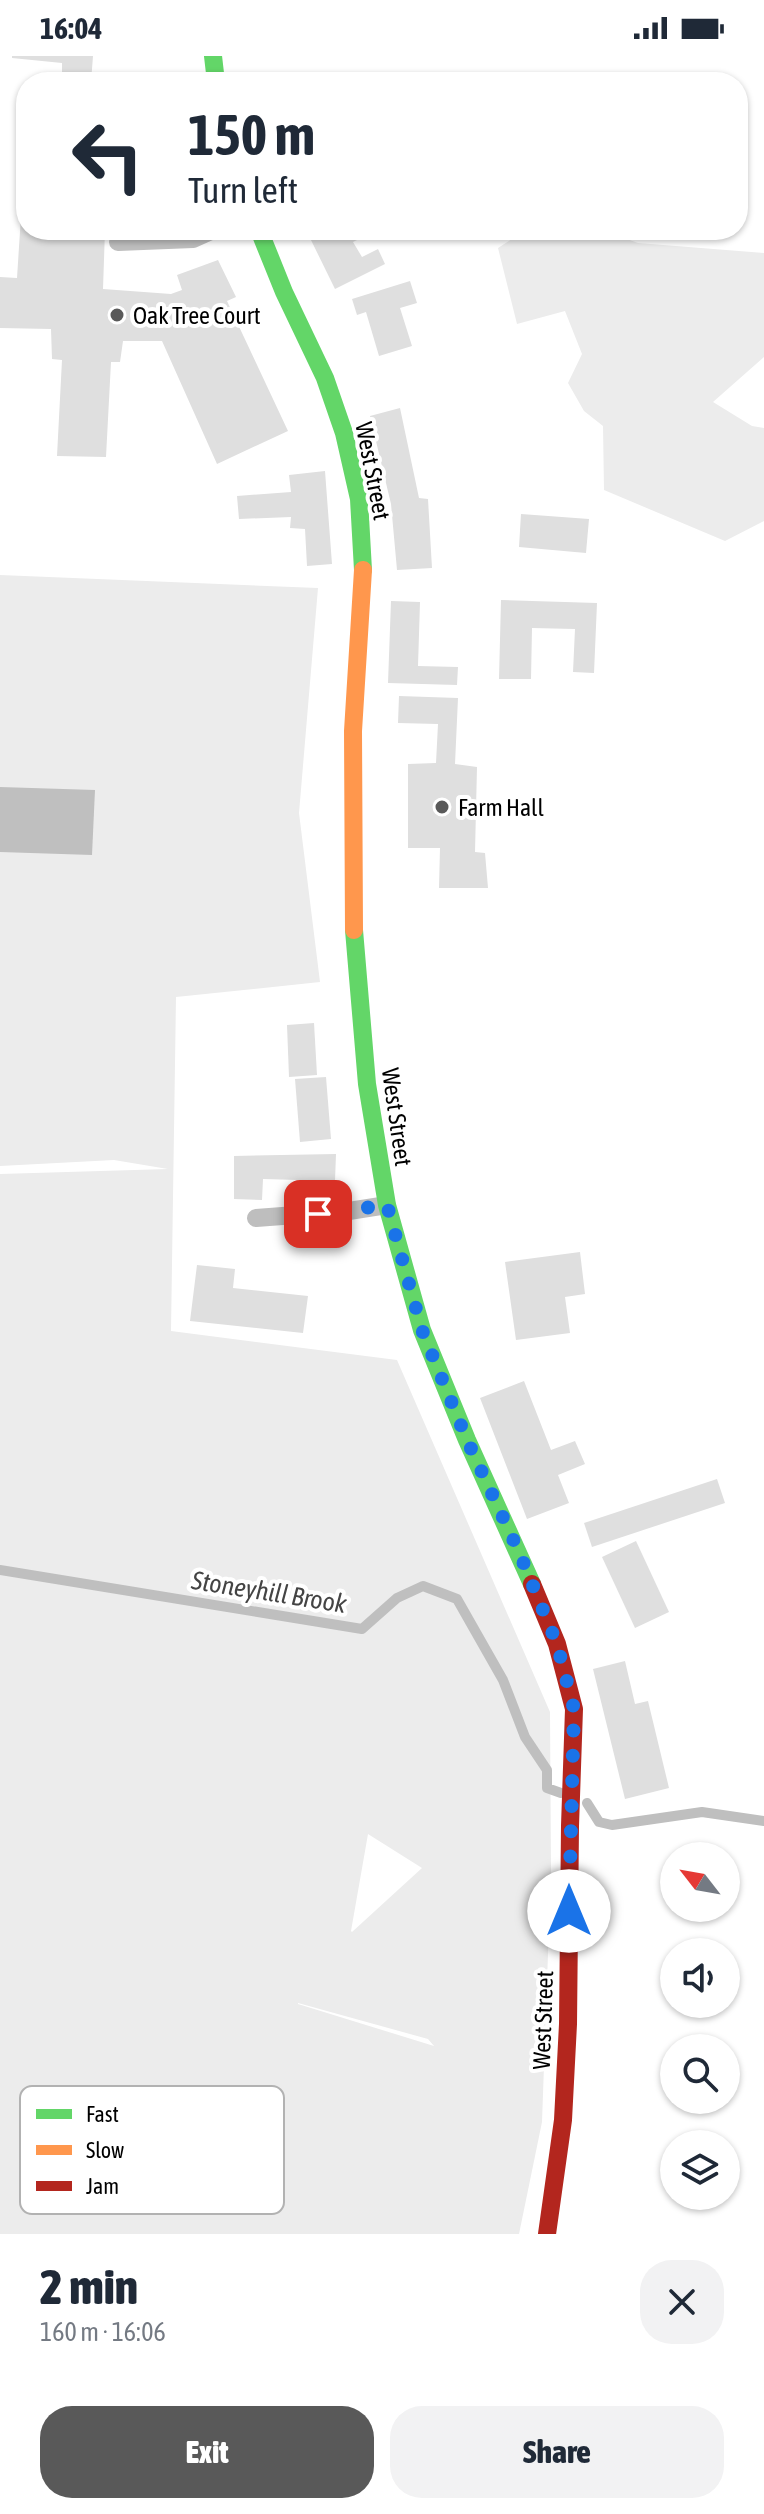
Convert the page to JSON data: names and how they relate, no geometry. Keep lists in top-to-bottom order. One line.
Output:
{"streets":{"main road":["West Street"]},"water":["Stoneyhill Brook"],"places":["Oak Tree Court","Farm Hall"],"legend":["Fast","Slow","Jam"],"north":"top left","page":{"status":"16:04","turn":["150 m","Turn left"],"heading":["2 min","160 m · 16:06"],"buttons":["Exit","Share"]}}
